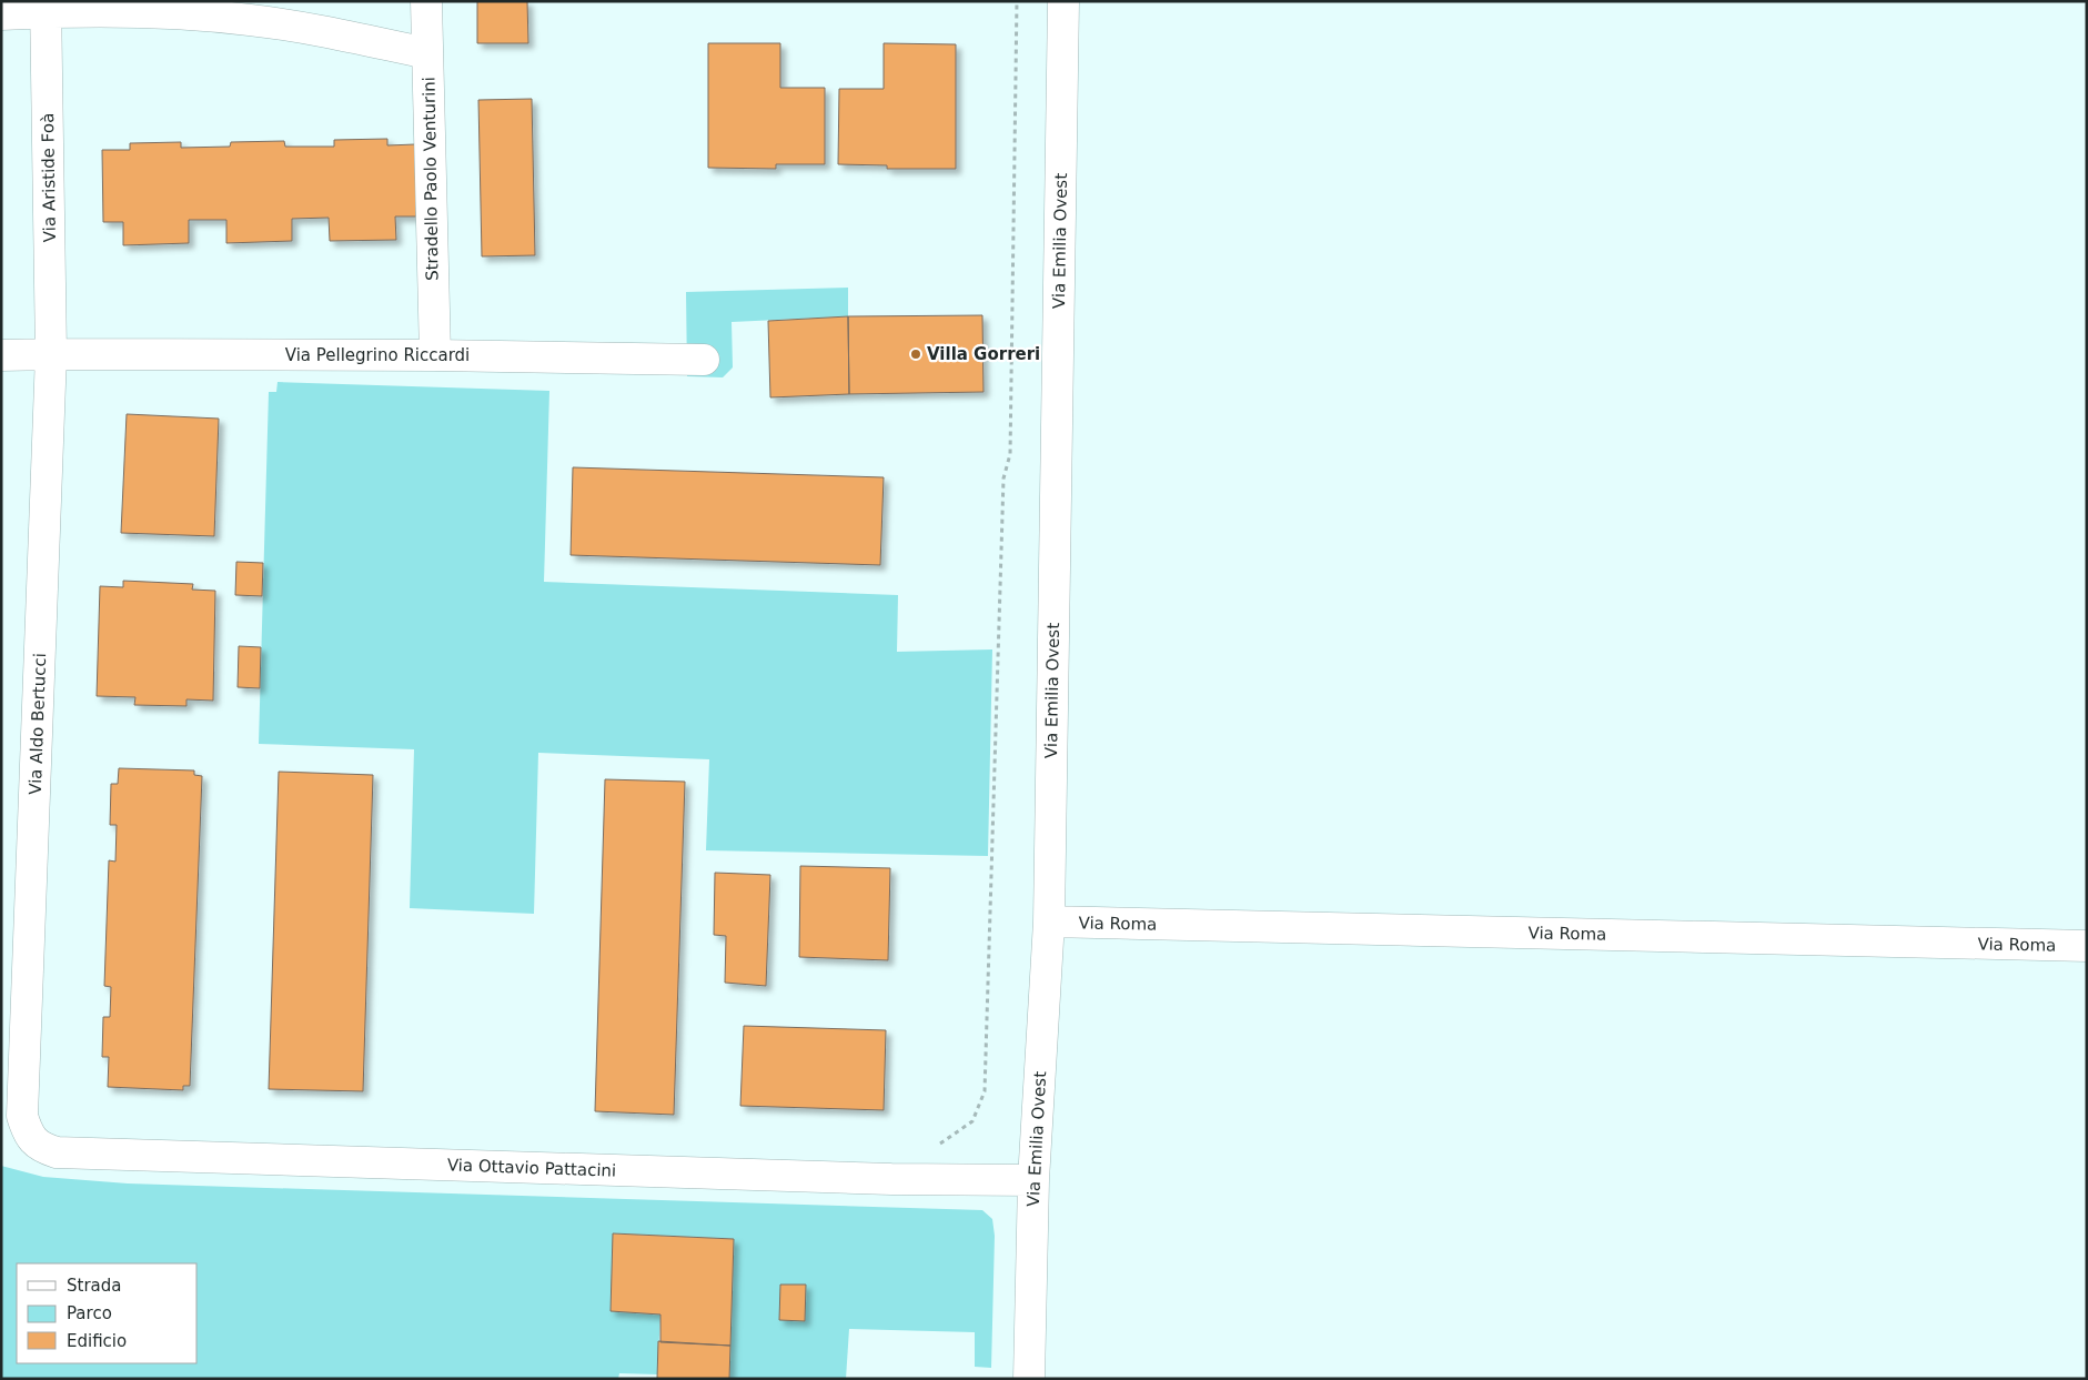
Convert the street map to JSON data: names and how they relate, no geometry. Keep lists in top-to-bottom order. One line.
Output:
{"streets":{"street":["Via Aristide Foà","Stradello Paolo Venturini","Via Emilia Ovest","Via Pellegrino Riccardi","Via Aldo Bertucci","Via Roma","Via Ottavio Pattacini"]},"crossings":[["Via Aristide Foà","Via Pellegrino Riccardi"],["Via Aristide Foà","Via Aldo Bertucci"],["Stradello Paolo Venturini","Via Pellegrino Riccardi"],["Via Emilia Ovest","Via Roma"],["Via Emilia Ovest","Via Ottavio Pattacini"],["Via Pellegrino Riccardi","Via Aldo Bertucci"],["Via Aldo Bertucci","Via Ottavio Pattacini"]],"places":["Villa Gorreri"],"legend":["Strada","Parco","Edificio"]}
